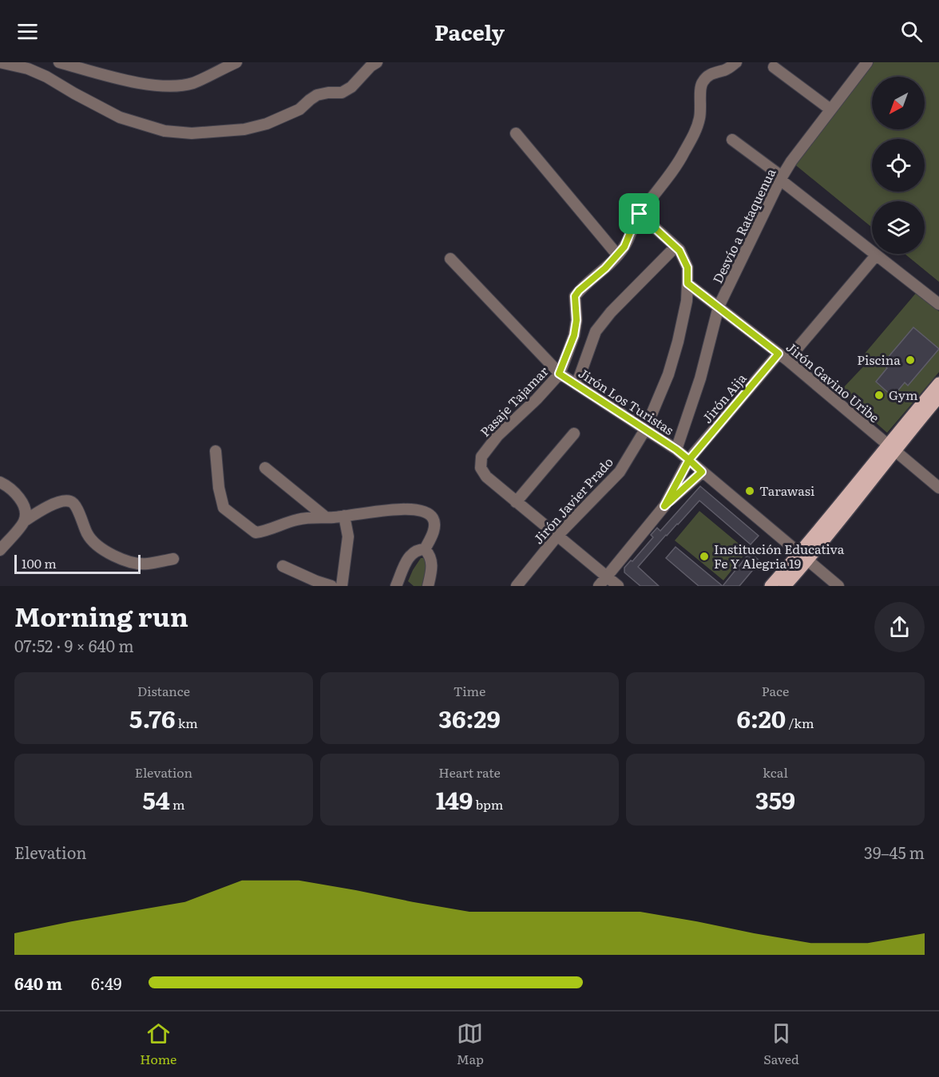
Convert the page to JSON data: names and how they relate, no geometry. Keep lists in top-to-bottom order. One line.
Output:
{"streets":{"street":["Desvío a Rataquenua","Jirón Gavino Uribe","Jirón Aija","Pasaje Tajamar","Jirón Los Turistas","Jirón Javier Prado"]},"crossings":[["Desvío a Rataquenua","Jirón Gavino Uribe"],["Desvío a Rataquenua","Jirón Los Turistas"],["Jirón Gavino Uribe","Jirón Aija"],["Jirón Gavino Uribe","Jirón Javier Prado"],["Jirón Aija","Jirón Los Turistas"],["Pasaje Tajamar","Jirón Los Turistas"],["Jirón Los Turistas","Jirón Javier Prado"]],"places":["Piscina","Gym","Tarawasi","Institución Educativa Fe Y Alegria 19"],"scale_bar":"100 m","north":"bottom left","page":{"header":"Pacely","scale":"100 m","heading":["Morning run","07:52 · 9 × 640 m"],"stats":[["Distance","5.76 km"],["Time","36:29"],["Pace","6:20 /km"],["Elevation","54 m"],["Heart rate","149 bpm"],["kcal","359"]],"chart":["Elevation","39–45 m"],"list":[{"name":"640 m","note":"6:49"}],"tabs":["Home","Map","Saved"]}}
